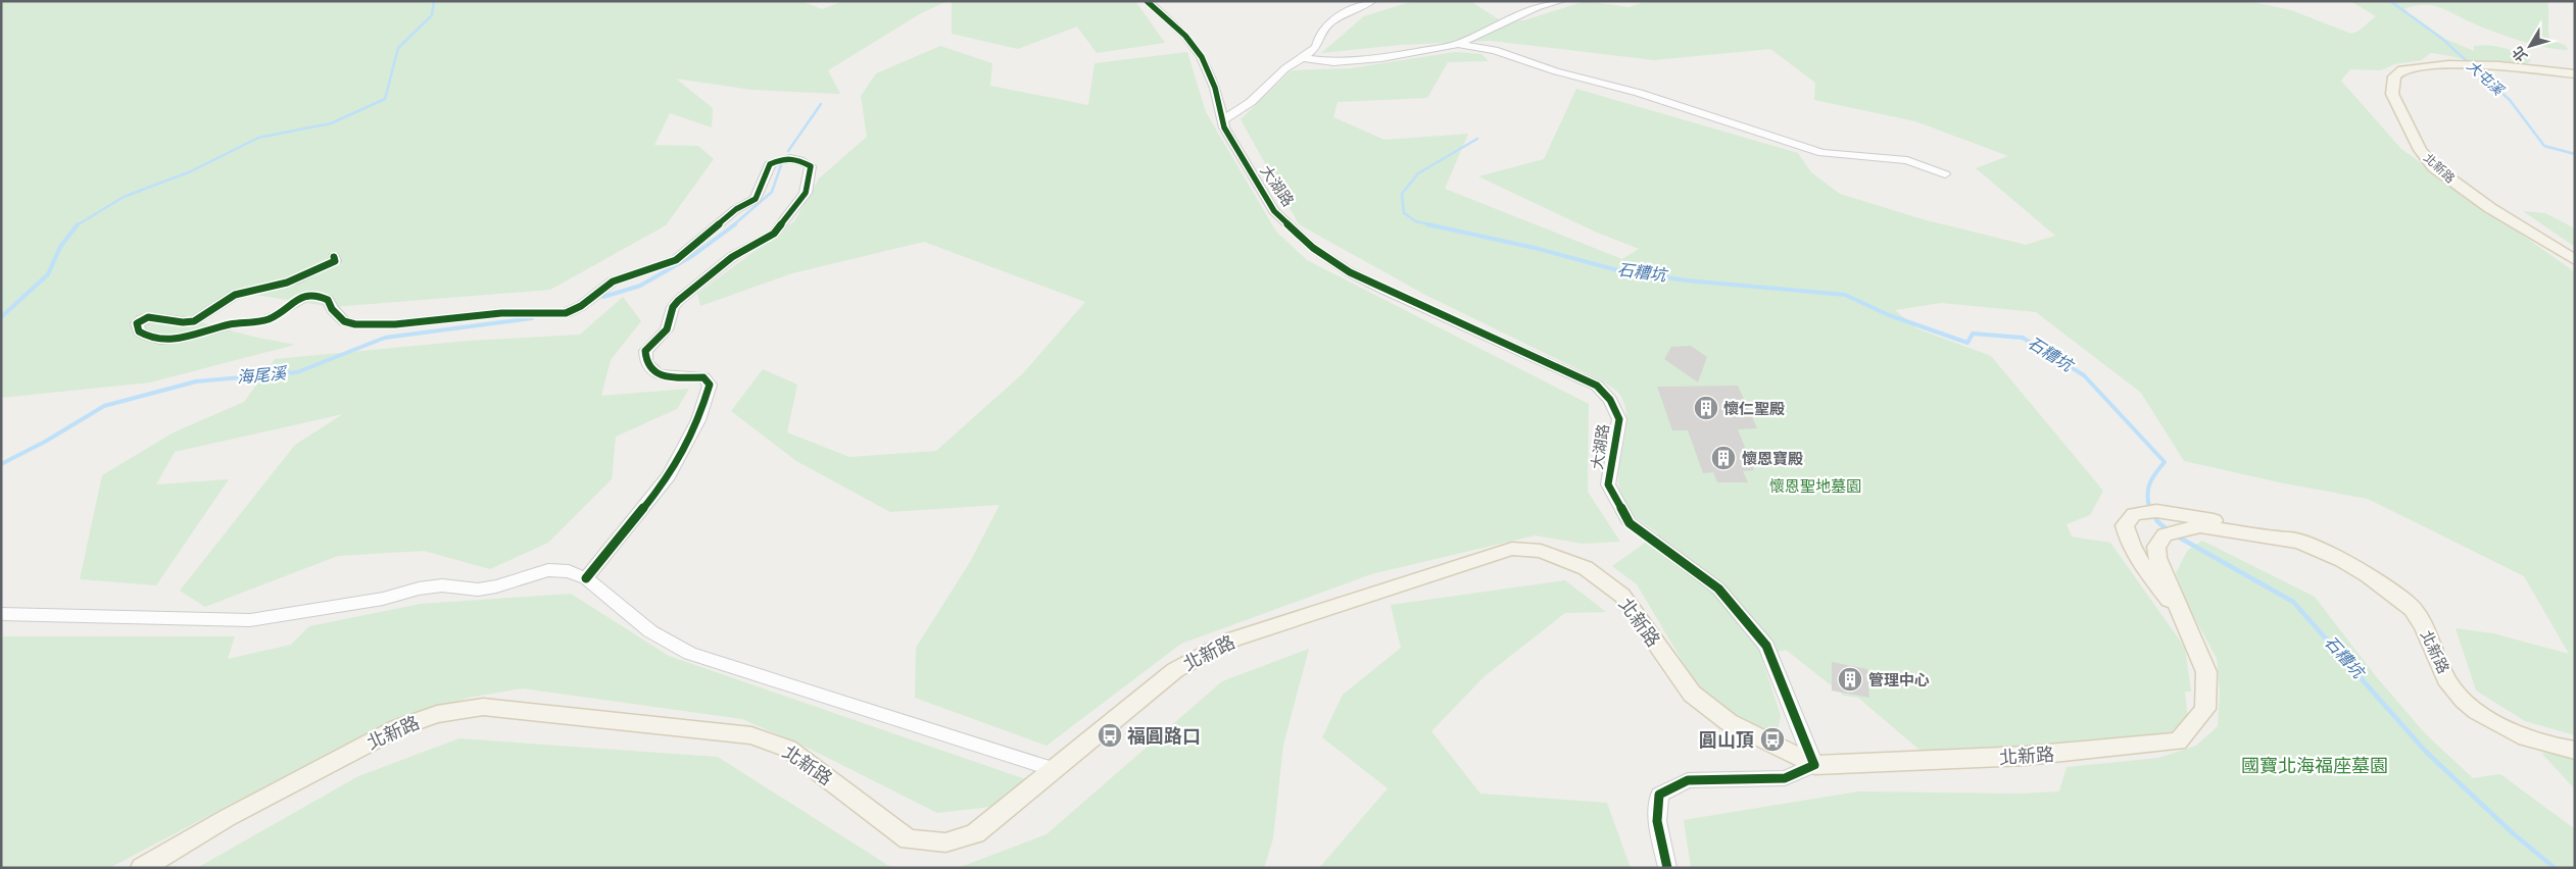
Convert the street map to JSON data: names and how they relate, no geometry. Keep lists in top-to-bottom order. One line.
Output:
{"streets":{"main road":["北新路"],"street":["大湖路"]},"crossings":[["北新路","大湖路"]],"water":["大屯溪","石糟坑","海尾溪"],"parks":["懷恩聖地墓園","國寶北海福座墓園"],"places":{"building":["懷仁聖殿","懷恩寶殿","管理中心"],"bus stop":["福圓路口","圓山頂"]},"north":"bottom left"}
